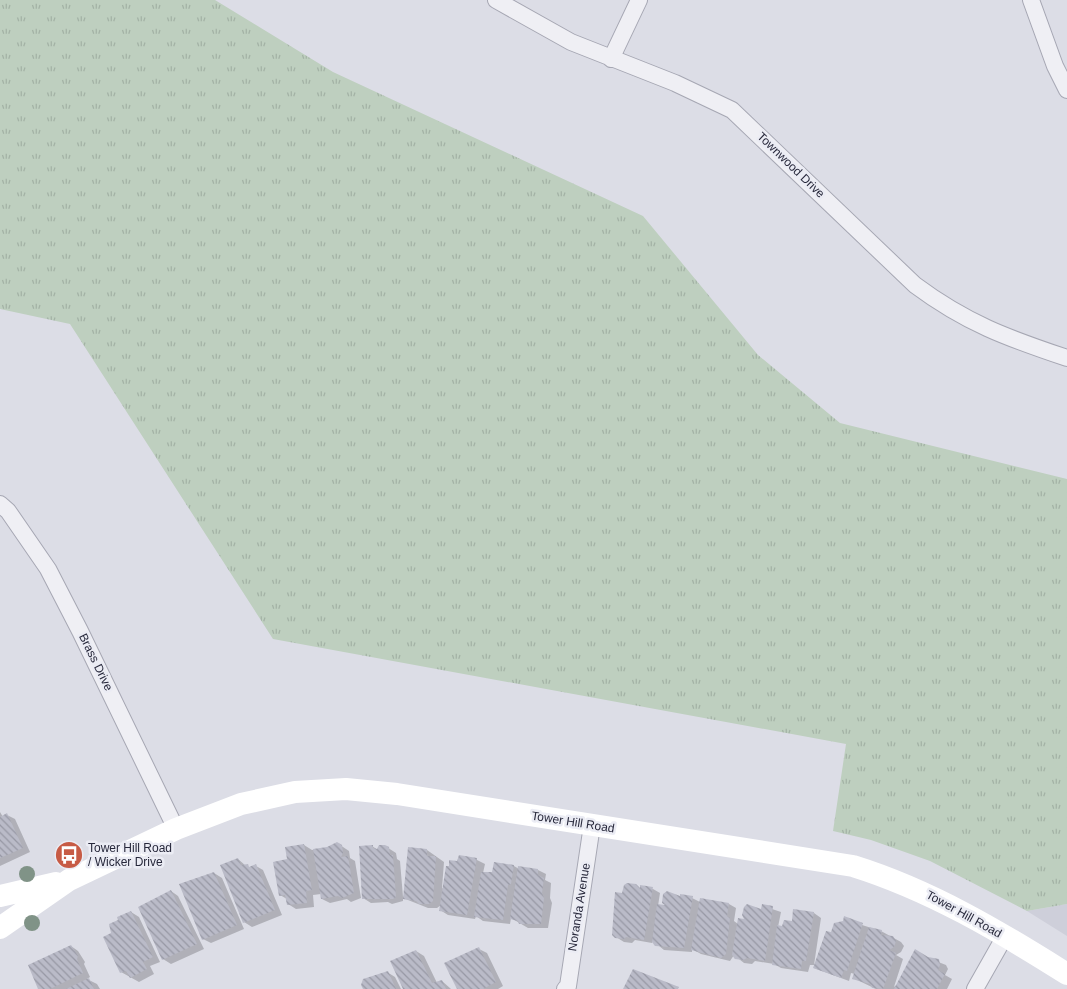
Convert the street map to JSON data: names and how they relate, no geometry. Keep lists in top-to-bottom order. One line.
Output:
{"streets":{"street":["Townwood Drive","Brass Drive","Tower Hill Road","Noranda Avenue"]},"crossings":[["Brass Drive","Tower Hill Road"],["Tower Hill Road","Noranda Avenue"]],"places":{"bus stop":["Tower Hill Road / Wicker Drive"]}}
